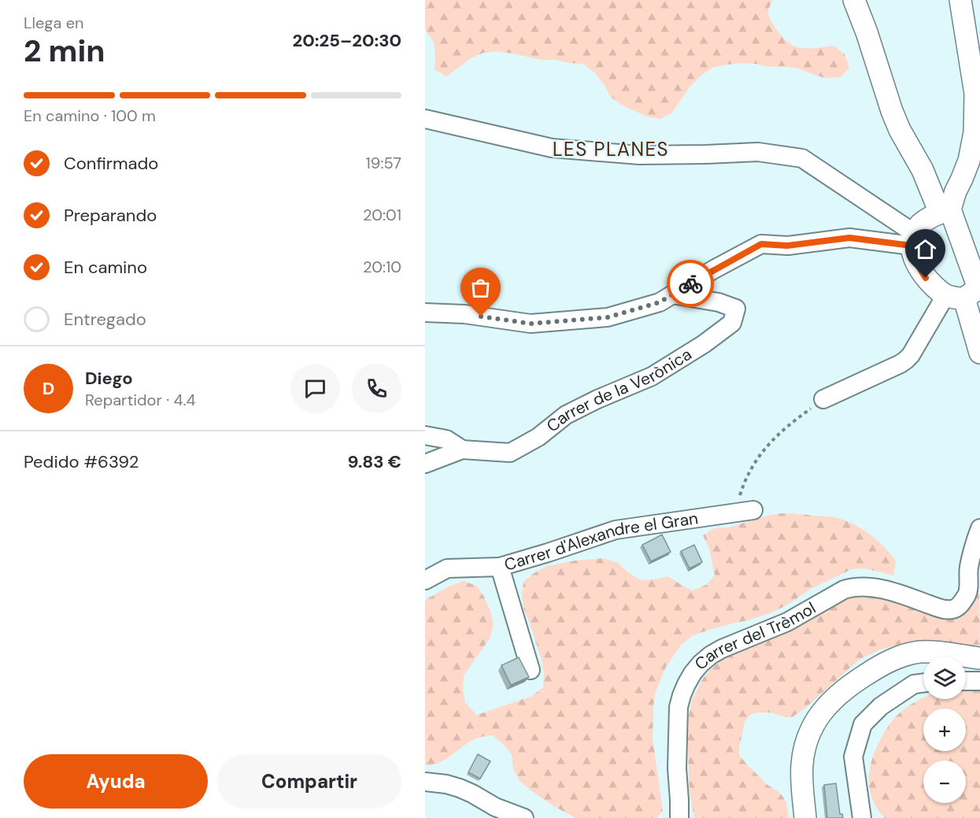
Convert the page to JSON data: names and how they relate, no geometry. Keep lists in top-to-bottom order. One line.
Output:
{"streets":{"street":["Carrer de la Verònica","Carrer d'Alexandre el Gran","Carrer del Trèmol"]},"districts":["LES PLANES"],"page":{"heading":["2 min","Llega en","20:25–20:30"],"panel":["Diego","Repartidor · 4.4","Pedido #6392","9.83 €"],"bar":"En camino · 100 m","list":[["Confirmado","19:57"],["Preparando","20:01"],["En camino","20:10"],"Entregado"],"round":"D","map_buttons":["+","−"],"buttons":["Ayuda","Compartir"]}}
